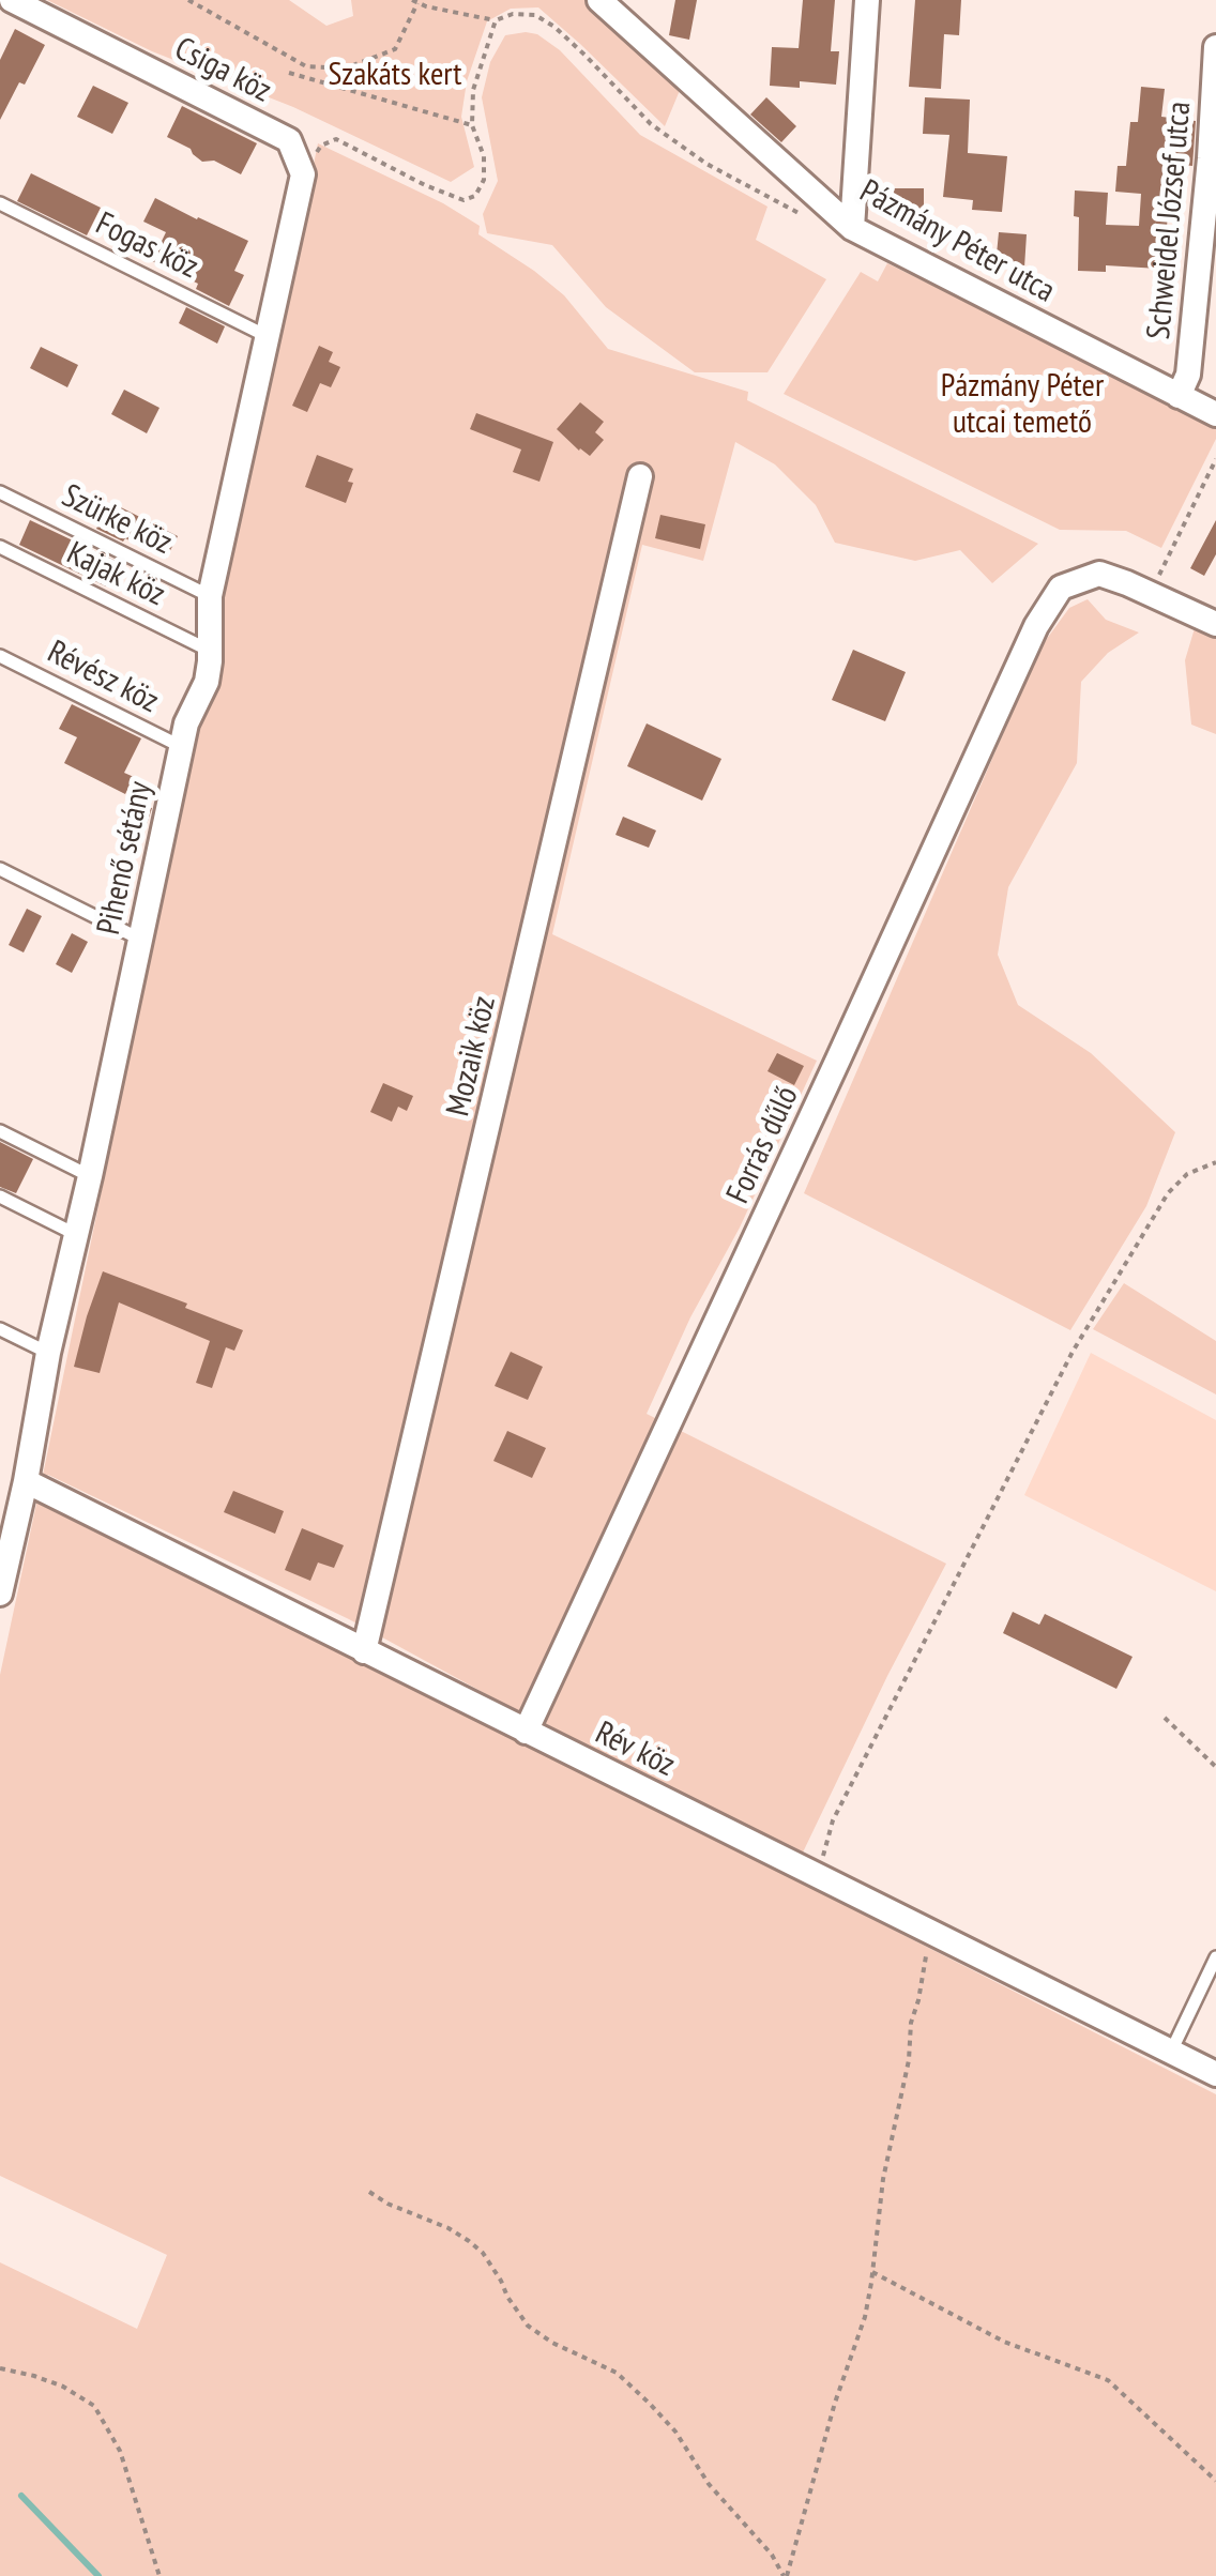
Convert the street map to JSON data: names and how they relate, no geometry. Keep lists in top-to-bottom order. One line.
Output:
{"streets":{"street":["Csiga köz","Schweidel József utca","Pázmány Péter utca","Pihenő sétány","Mozaik köz","Forrás dűlő","Rév köz"],"lane":["Fogas köz","Szürke köz","Kajak köz","Révész köz"]},"crossings":[["Csiga köz","Pihenő sétány"],["Schweidel József utca","Pázmány Péter utca"],["Fogas köz","Pihenő sétány"],["Szürke köz","Pihenő sétány"],["Kajak köz","Pihenő sétány"],["Révész köz","Pihenő sétány"],["Pihenő sétány","Rév köz"],["Mozaik köz","Rév köz"],["Forrás dűlő","Rév köz"]],"parks":["Szakáts kert","Pázmány Péter utcai temető"]}
